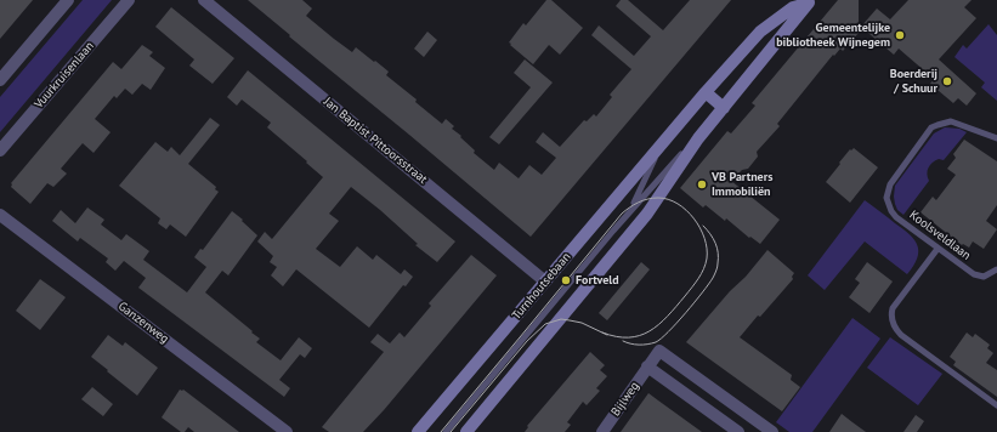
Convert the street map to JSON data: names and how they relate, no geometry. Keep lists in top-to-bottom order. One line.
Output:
{"streets":{"main road":["Turnhoutsebaan"],"street":["Vuurkruisenlaan","Jan Baptist Pittoorsstraat","Ganzenweg","Bijlweg"],"lane":["Koolsveldlaan"]},"crossings":[["Jan Baptist Pittoorsstraat","Turnhoutsebaan"]],"places":["Gemeentelijke bibliotheek Wijnegem","Boerderij / Schuur","VB Partners Immobiliën","Fortveld"]}
